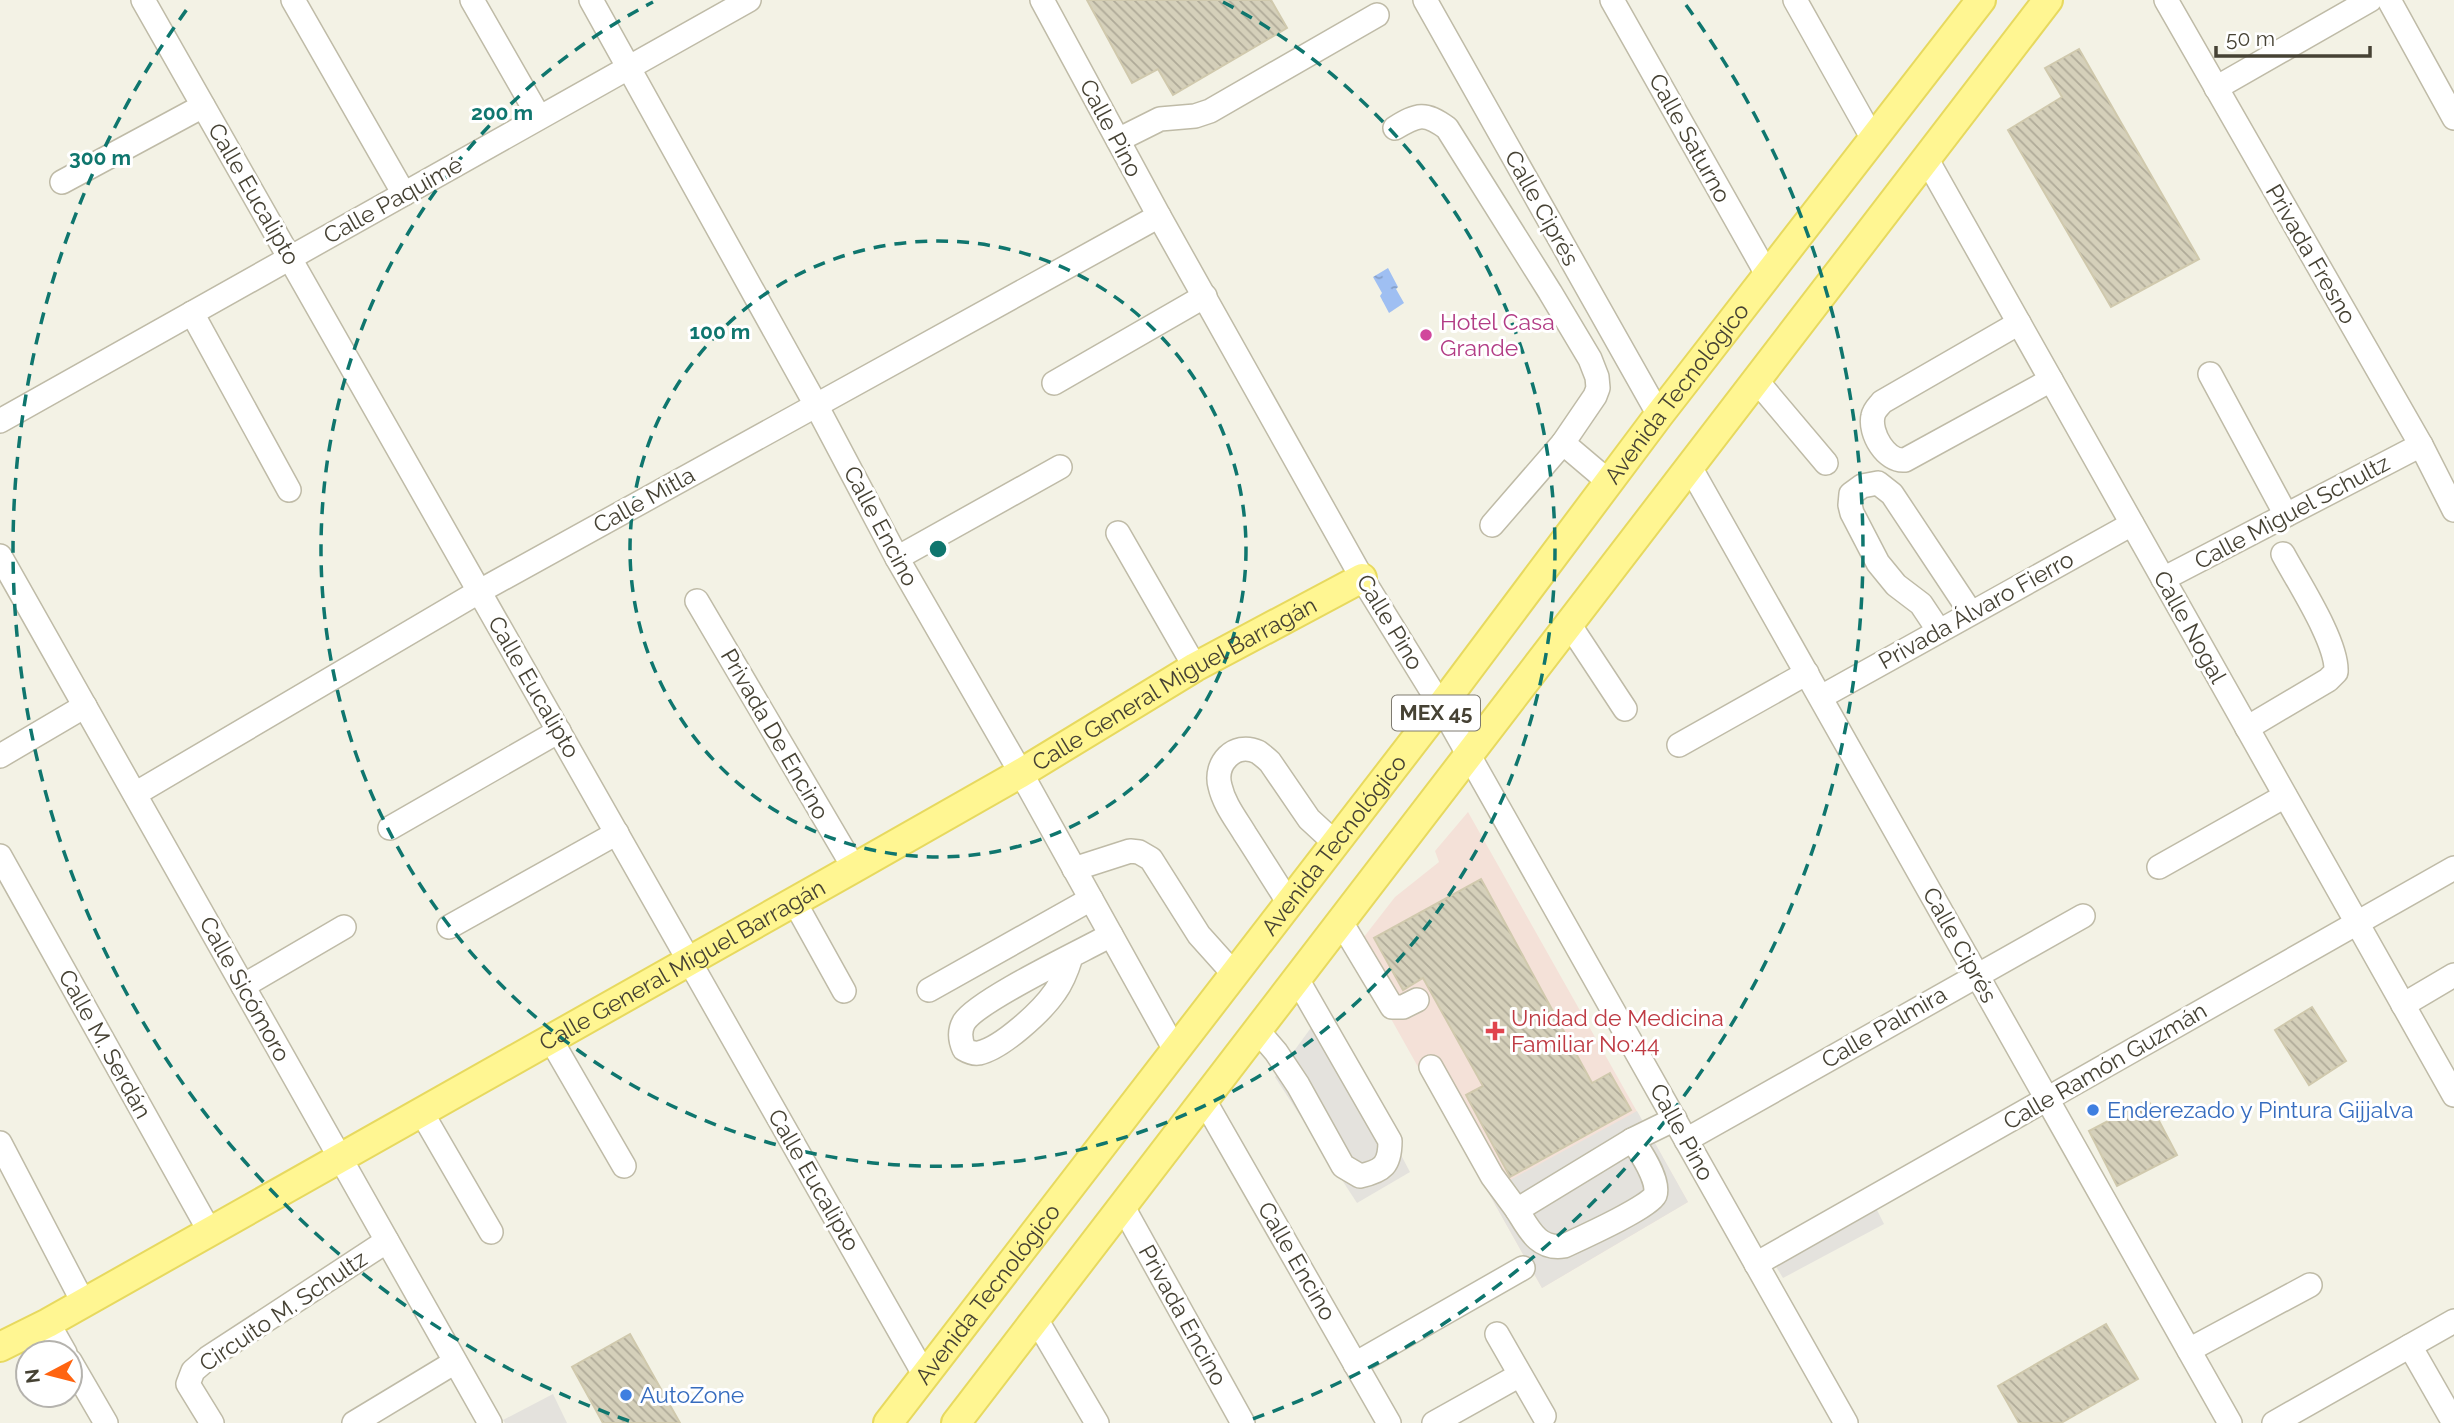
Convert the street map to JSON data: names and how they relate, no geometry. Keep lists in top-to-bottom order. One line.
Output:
{"streets":{"main road":["Avenida Tecnológico","Calle General Miguel Barragán","MEX 45"],"street":["Calle Pino","Calle Saturno","Calle Eucalipto","Calle Paquimé","Calle Ciprés","Privada Fresno","Calle Mitla","Calle Miguel Schultz","Calle Encino","Privada Álvaro Fierro","Calle Nogal","Privada De Encino","Calle Sicómoro","Calle Palmira","Calle M. Serdán","Calle Ramón Guzmán","Circuito M. Schultz","Privada Encino"]},"crossings":[["Calle Pino","Avenida Tecnológico"],["Calle Pino","Calle Mitla"],["Calle Pino","Calle General Miguel Barragán"],["Calle Pino","MEX 45"],["Calle Pino","Calle Palmira"],["Calle Pino","Calle Ramón Guzmán"],["Calle Saturno","Avenida Tecnológico"],["Calle Eucalipto","Calle Paquimé"],["Calle Eucalipto","Avenida Tecnológico"],["Calle Eucalipto","Calle Mitla"],["Calle Eucalipto","Calle General Miguel Barragán"],["Calle Paquimé","Calle Encino"],["Calle Ciprés","Avenida Tecnológico"],["Calle Ciprés","Privada Álvaro Fierro"],["Calle Ciprés","MEX 45"],["Calle Ciprés","Calle Palmira"],["Calle Ciprés","Calle Ramón Guzmán"],["Privada Fresno","Calle Miguel Schultz"],["Avenida Tecnológico","Calle Encino"],["Calle Mitla","Calle Encino"],["Calle Mitla","Calle Sicómoro"],["Calle Miguel Schultz","Calle Nogal"],["Calle Encino","Calle General Miguel Barragán"],["Calle Encino","MEX 45"],["Privada Álvaro Fierro","Calle Nogal"],["Calle Nogal","MEX 45"],["Calle Nogal","Calle Ramón Guzmán"],["Calle General Miguel Barragán","Privada De Encino"],["Calle General Miguel Barragán","Calle Sicómoro"],["Calle General Miguel Barragán","Calle M. Serdán"],["MEX 45","Privada Encino"],["Calle Sicómoro","Circuito M. Schultz"]],"places":{"other":["Hotel Casa Grande","Enderezado y Pintura Gijjalva","AutoZone"],"health":["Unidad de Medicina Familiar No:44"]},"scale_bar":"50 m","north":"left","rings":["200 m","300 m","100 m"]}
